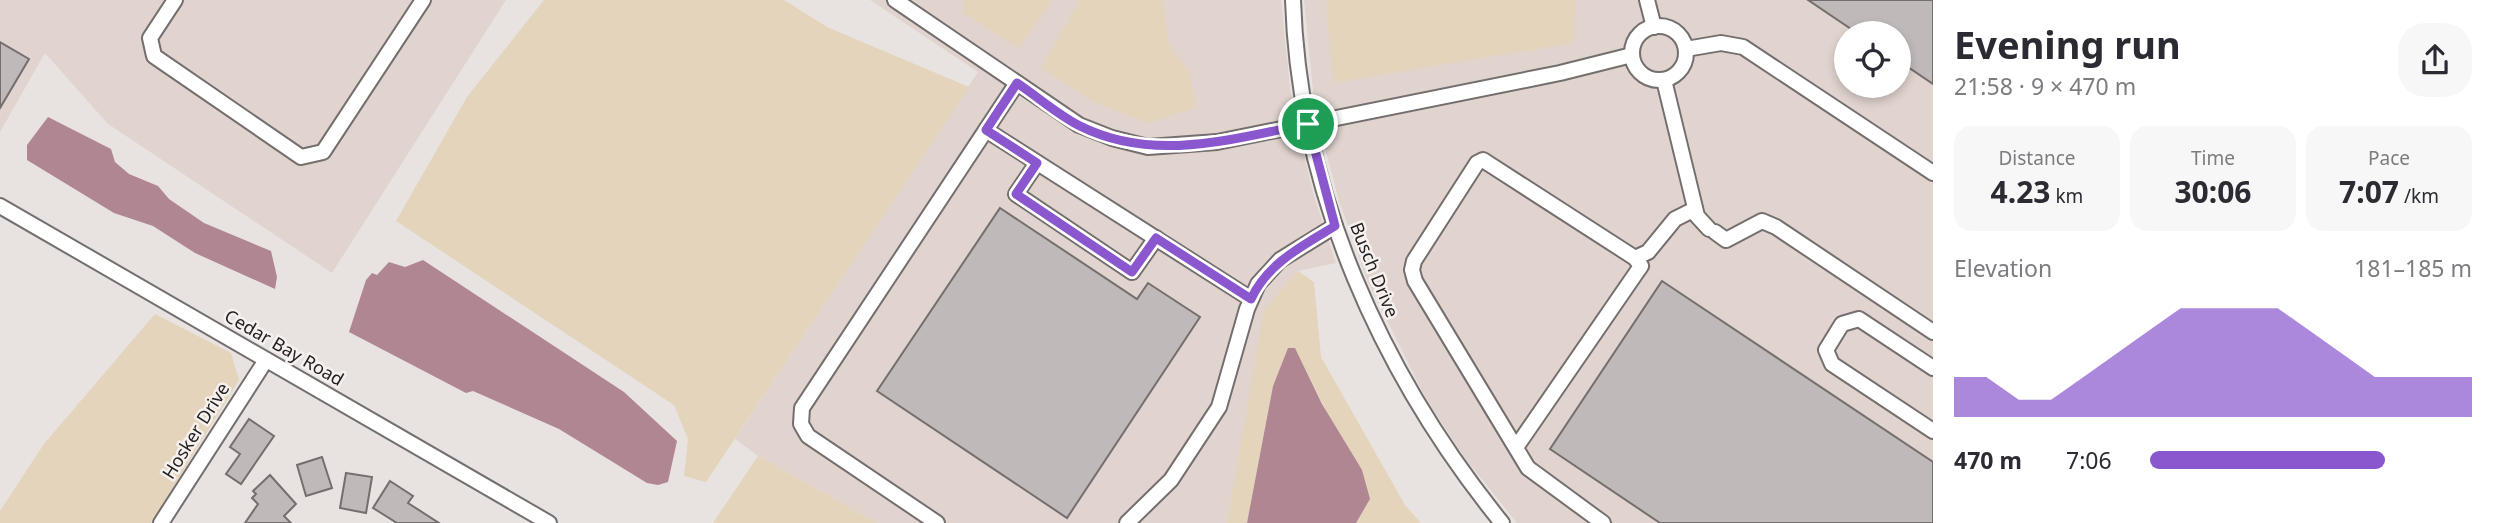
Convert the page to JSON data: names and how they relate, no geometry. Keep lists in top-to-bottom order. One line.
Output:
{"streets":{"street":["Busch Drive","Cedar Bay Road","Hosker Drive"]},"crossings":[["Cedar Bay Road","Hosker Drive"]],"page":{"heading":["Evening run","21:58 · 9 × 470 m"],"stats":[["Distance","4.23 km"],["Time","30:06"],["Pace","7:07 /km"]],"chart":["Elevation","181–185 m"],"list":[{"name":"470 m","note":"7:06"}]}}
